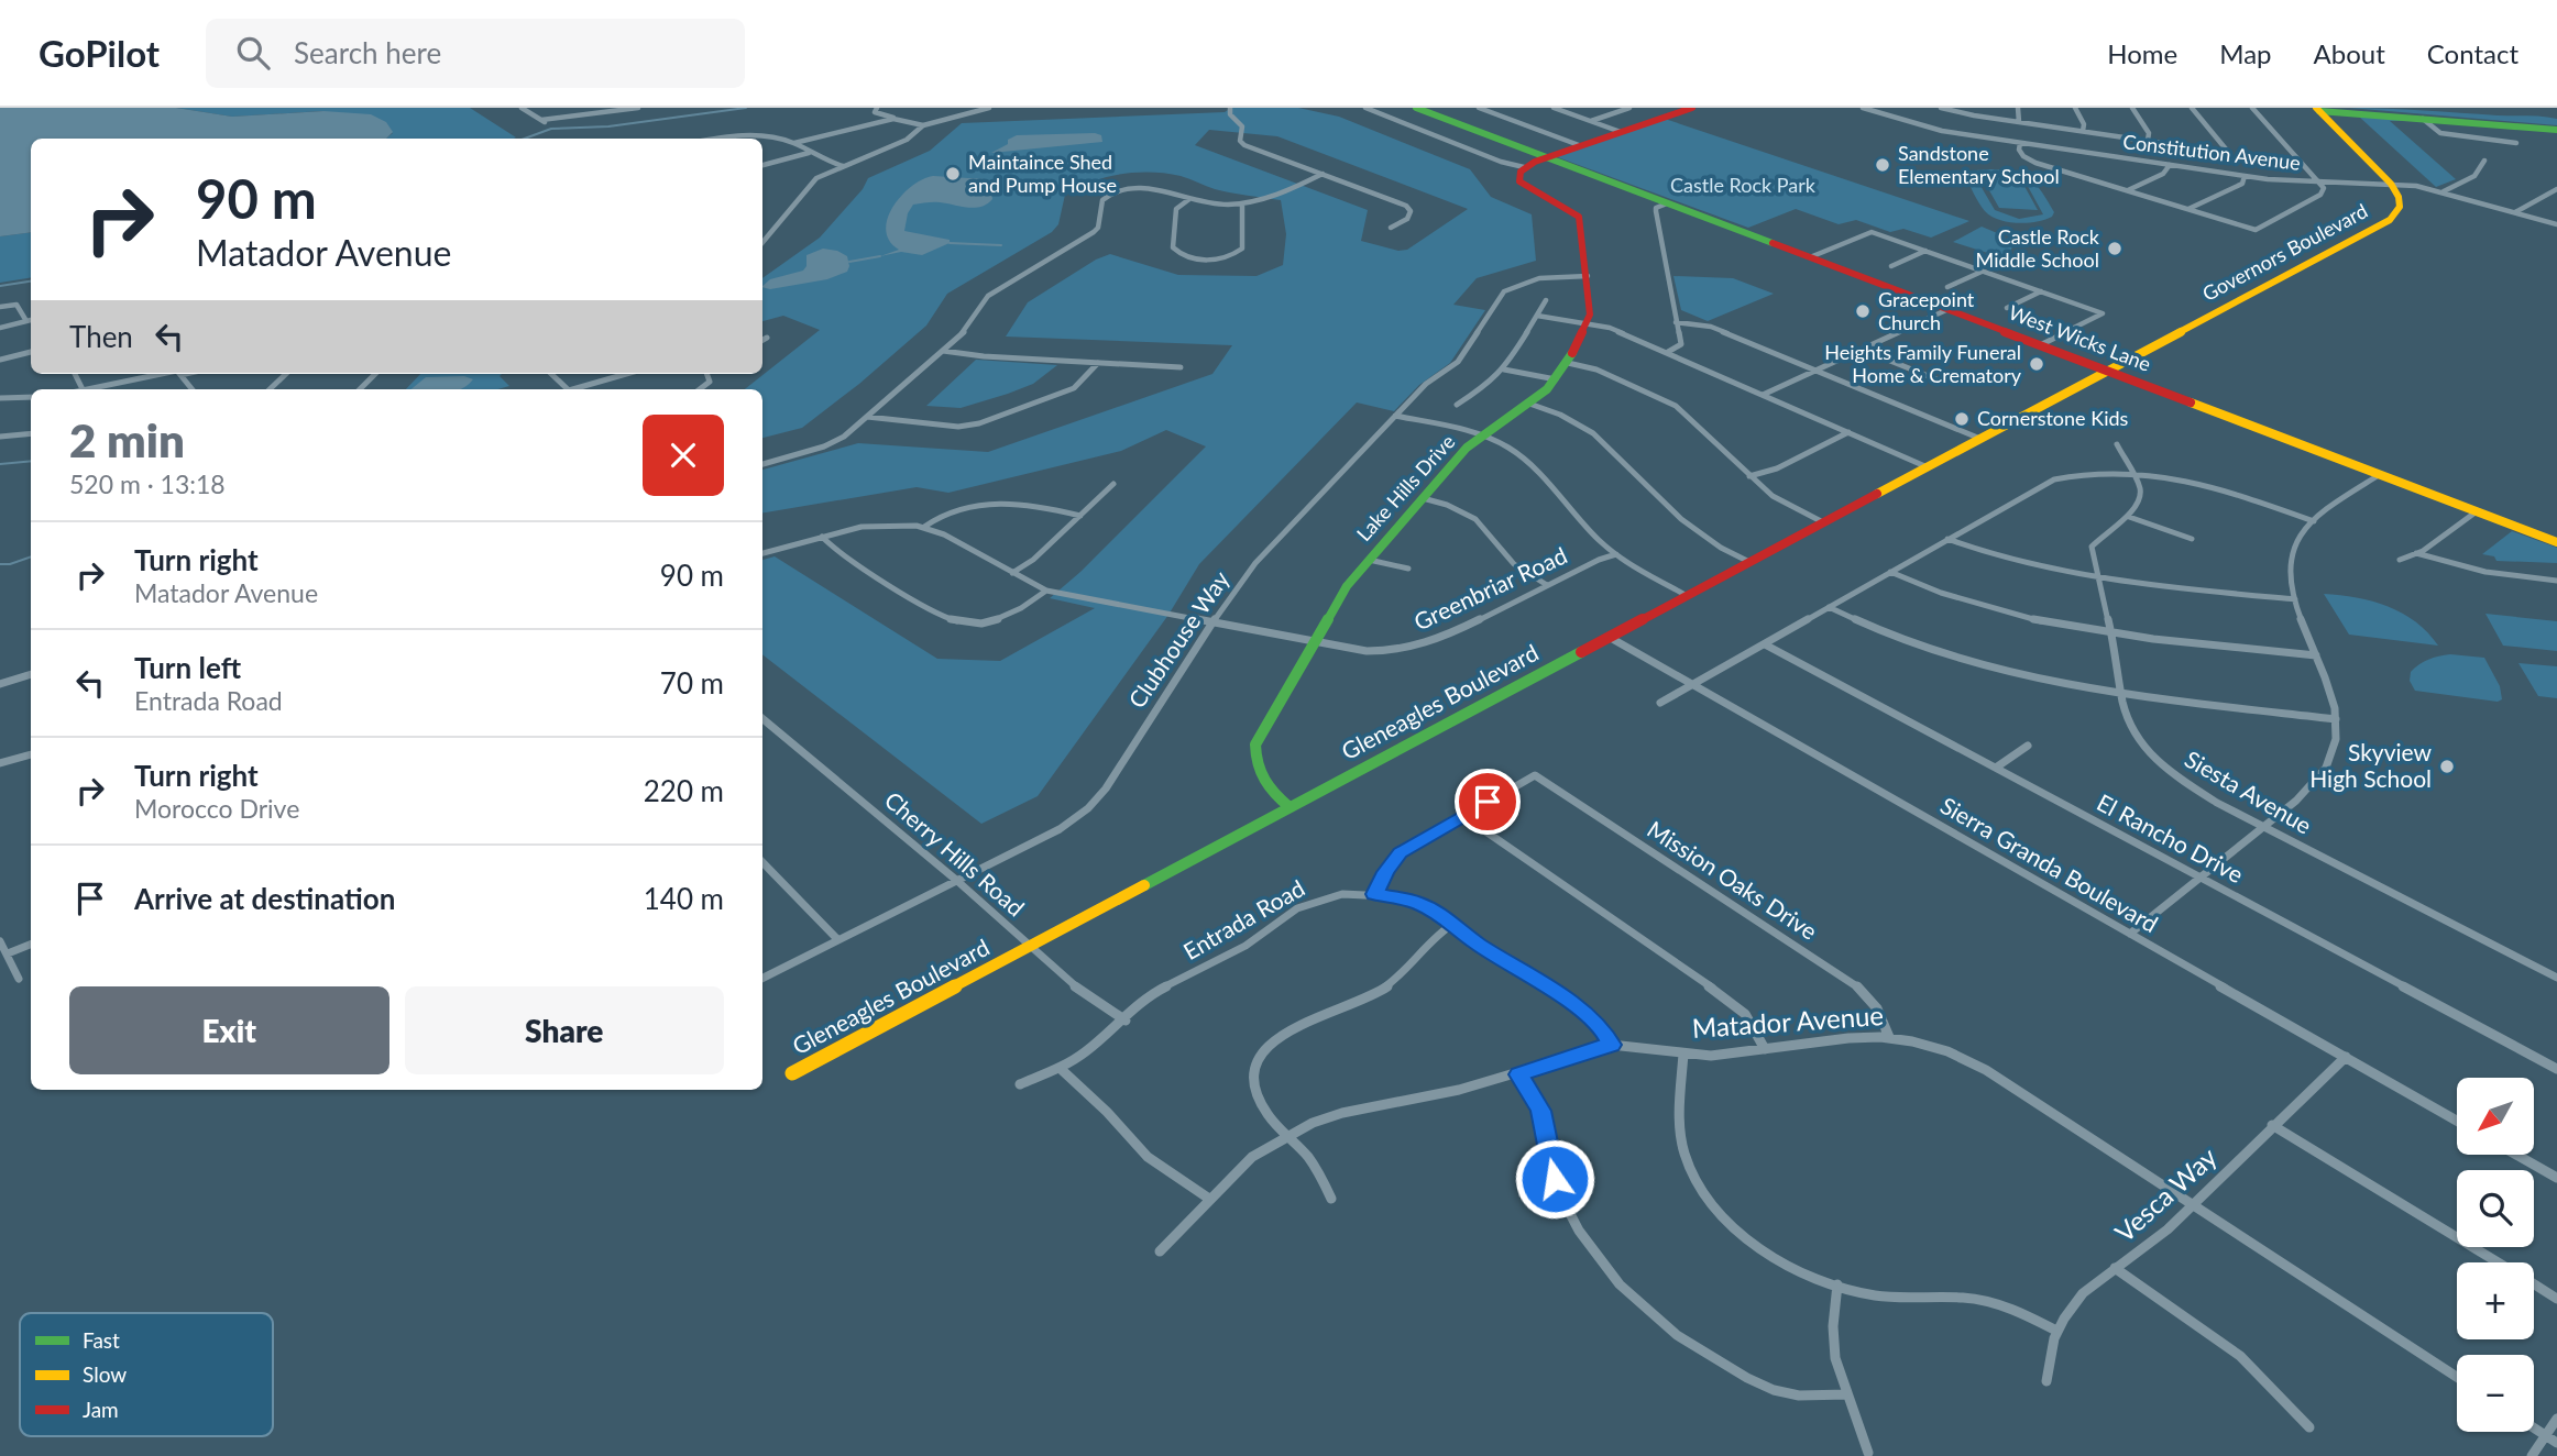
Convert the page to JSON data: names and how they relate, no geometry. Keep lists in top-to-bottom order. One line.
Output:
{"streets":{"street":["Constitution Avenue","Governors Boulevard","West Wicks Lane","Lake Hills Drive","Greenbriar Road","Clubhouse Way","Gleneagles Boulevard","Siesta Avenue","El Rancho Drive","Cherry Hills Road","Sierra Granda Boulevard","Mission Oaks Drive","Entrada Road","Matador Avenue","Vesca Way"]},"crossings":[["Constitution Avenue","Governors Boulevard"],["Governors Boulevard","West Wicks Lane"],["Governors Boulevard","Gleneagles Boulevard"],["West Wicks Lane","Gleneagles Boulevard"],["Lake Hills Drive","Greenbriar Road"],["Lake Hills Drive","Clubhouse Way"],["Lake Hills Drive","Gleneagles Boulevard"],["Greenbriar Road","Clubhouse Way"],["Clubhouse Way","Cherry Hills Road"],["Gleneagles Boulevard","Cherry Hills Road"],["Gleneagles Boulevard","Sierra Granda Boulevard"],["Cherry Hills Road","Entrada Road"],["Sierra Granda Boulevard","Vesca Way"],["Mission Oaks Drive","Matador Avenue"],["Entrada Road","Matador Avenue"],["Matador Avenue","Vesca Way"]],"parks":["Castle Rock Park"],"places":["Sandstone Elementary School","Maintaince Shed and Pump House","Castle Rock Middle School","Gracepoint Church","Heights Family Funeral Home & Crematory","Cornerstone Kids","Skyview High School"],"legend":["Fast","Slow","Jam"],"north":"bottom left","page":{"header":"GoPilot","search":"Search here","nav":["Home","Map","About","Contact"],"turn":["90 m","Matador Avenue"],"then":"Then","heading":["2 min","520 m · 13:18"],"list":[{"name":"Turn right","note":"Matador Avenue","value":"90 m"},{"name":"Turn left","note":"Entrada Road","value":"70 m"},{"name":"Turn right","note":"Morocco Drive","value":"220 m"},{"name":"Arrive at destination","value":"140 m"}],"buttons":["Exit","Share"],"map_buttons":["+","−"]}}
